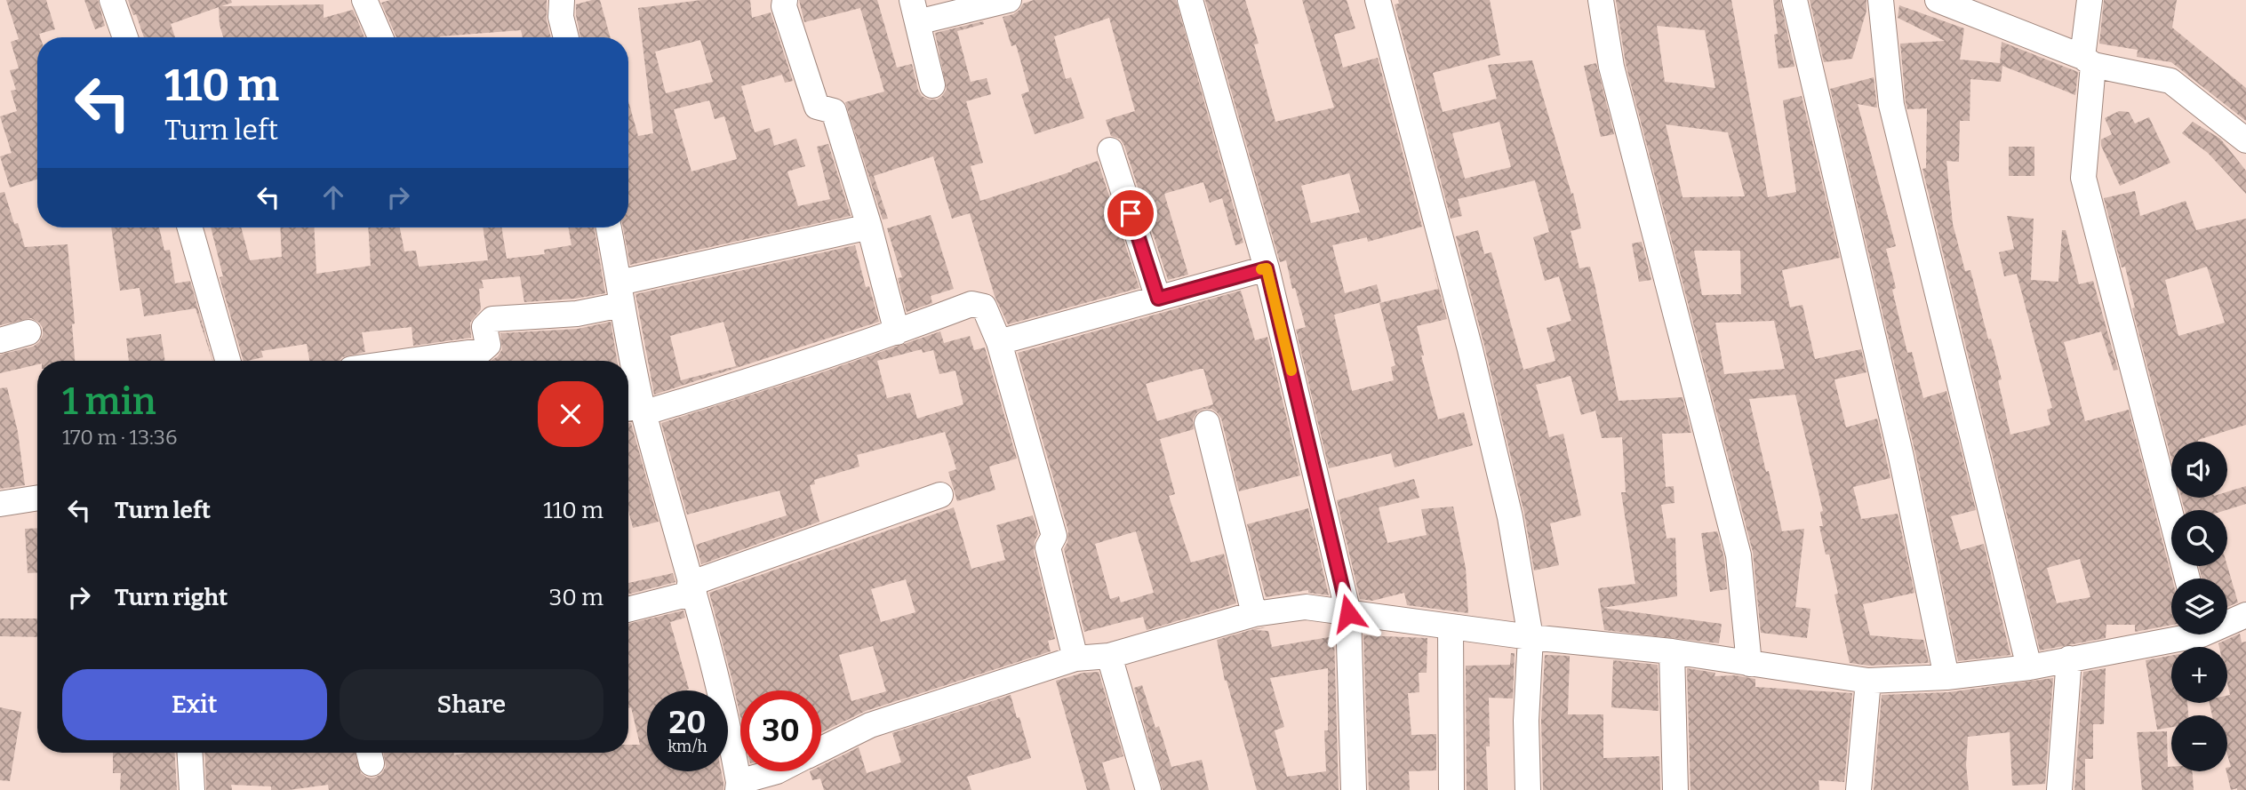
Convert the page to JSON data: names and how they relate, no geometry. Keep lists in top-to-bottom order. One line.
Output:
{"page":{"turn":["110 m","Turn left"],"heading":["1 min","170 m · 13:36"],"map_buttons":["+","−"],"list":[{"name":"Turn left","value":"110 m"},{"name":"Turn right","value":"30 m"}],"buttons":["Exit","Share"],"speed":"20 km/h","limit":"30"}}
